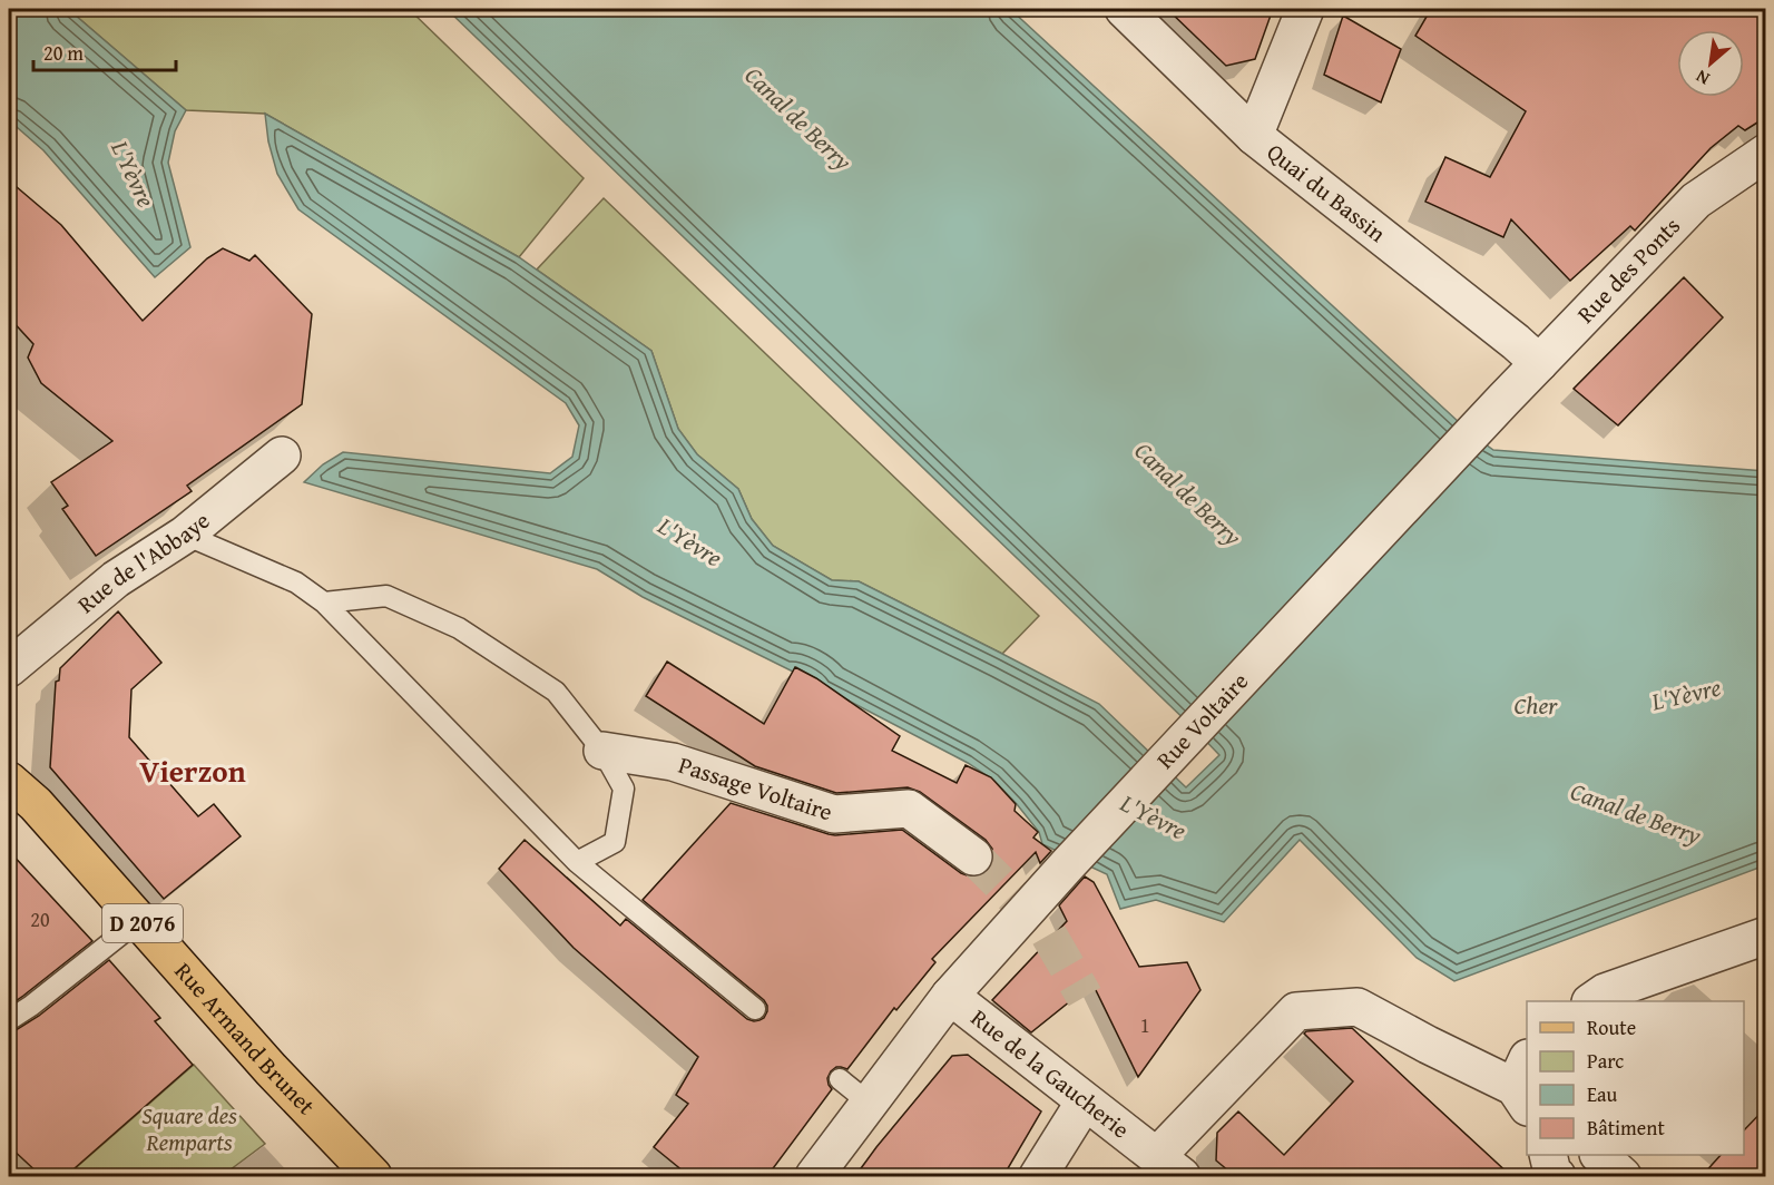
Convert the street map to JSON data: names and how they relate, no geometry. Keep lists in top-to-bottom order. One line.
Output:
{"streets":{"main road":["D 2076","Rue Armand Brunet"],"street":["Quai du Bassin","Rue des Ponts","Rue de l'Abbaye","Rue Voltaire","Passage Voltaire","Rue de la Gaucherie"]},"crossings":[["Quai du Bassin","Rue des Ponts"],["Rue des Ponts","Rue Voltaire"],["Rue Voltaire","Rue de la Gaucherie"]],"districts":["Vierzon"],"water":["Canal de Berry","L'Yèvre","Cher"],"parks":["Square des Remparts"],"house_numbers":["20","1"],"legend":["Route","Parc","Eau","Bâtiment"],"scale_bar":"20 m","north":"bottom left"}
